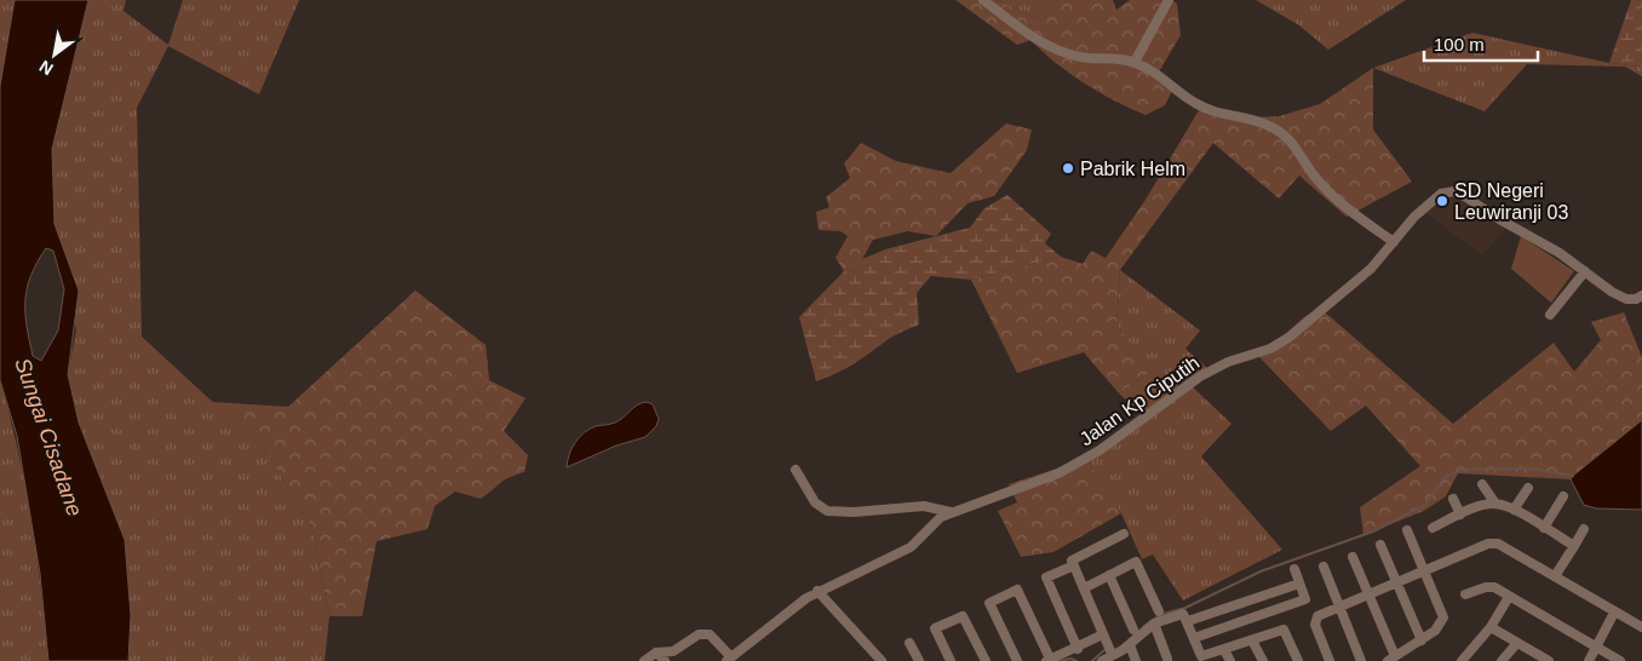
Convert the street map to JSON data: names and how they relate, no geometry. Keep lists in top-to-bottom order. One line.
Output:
{"streets":{"street":["Jalan Kp Ciputih"]},"water":["Sungai Cisadane"],"places":["Pabrik Helm","SD Negeri Leuwiranji 03"],"scale_bar":"100 m","north":"bottom left"}
